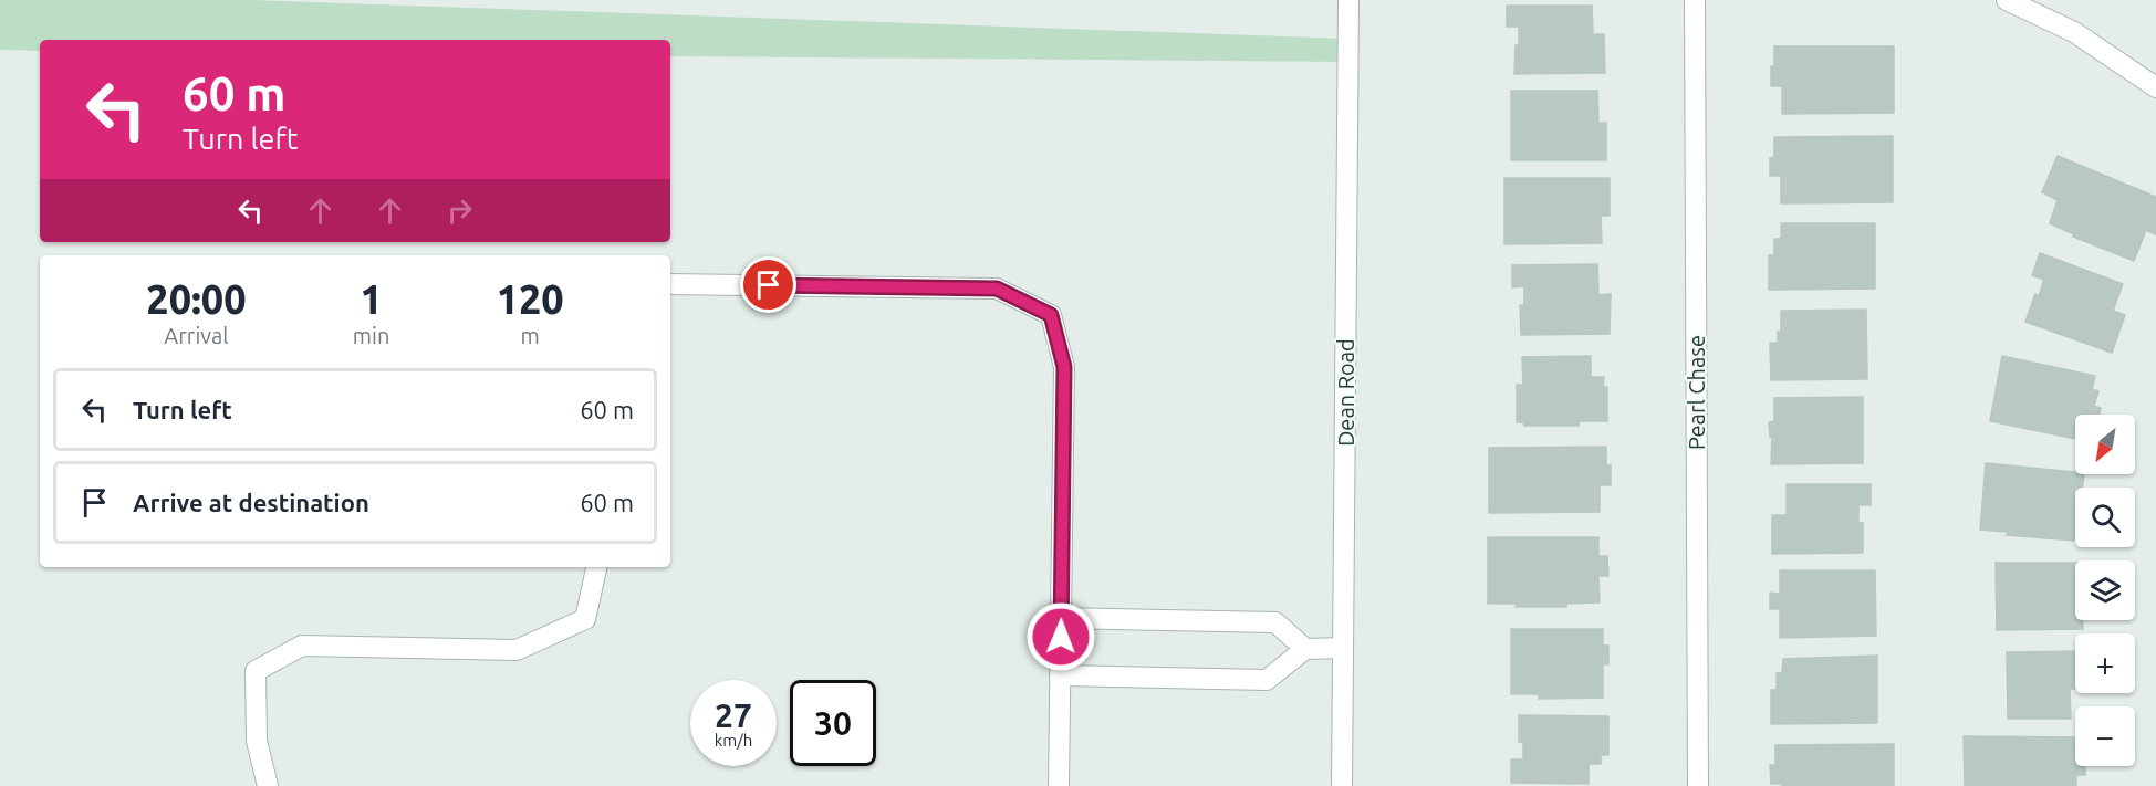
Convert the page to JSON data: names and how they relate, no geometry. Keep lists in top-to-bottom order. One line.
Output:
{"streets":{"street":["Dean Road","Pearl Chase"]},"north":"bottom left","page":{"turn":["60 m","Turn left"],"eta":["20:00","Arrival","1","min","120","m"],"list":[{"name":"Turn left","value":"60 m"},{"name":"Arrive at destination","value":"60 m"}],"map_buttons":["+","−"],"speed":"27 km/h","limit":"30"}}
